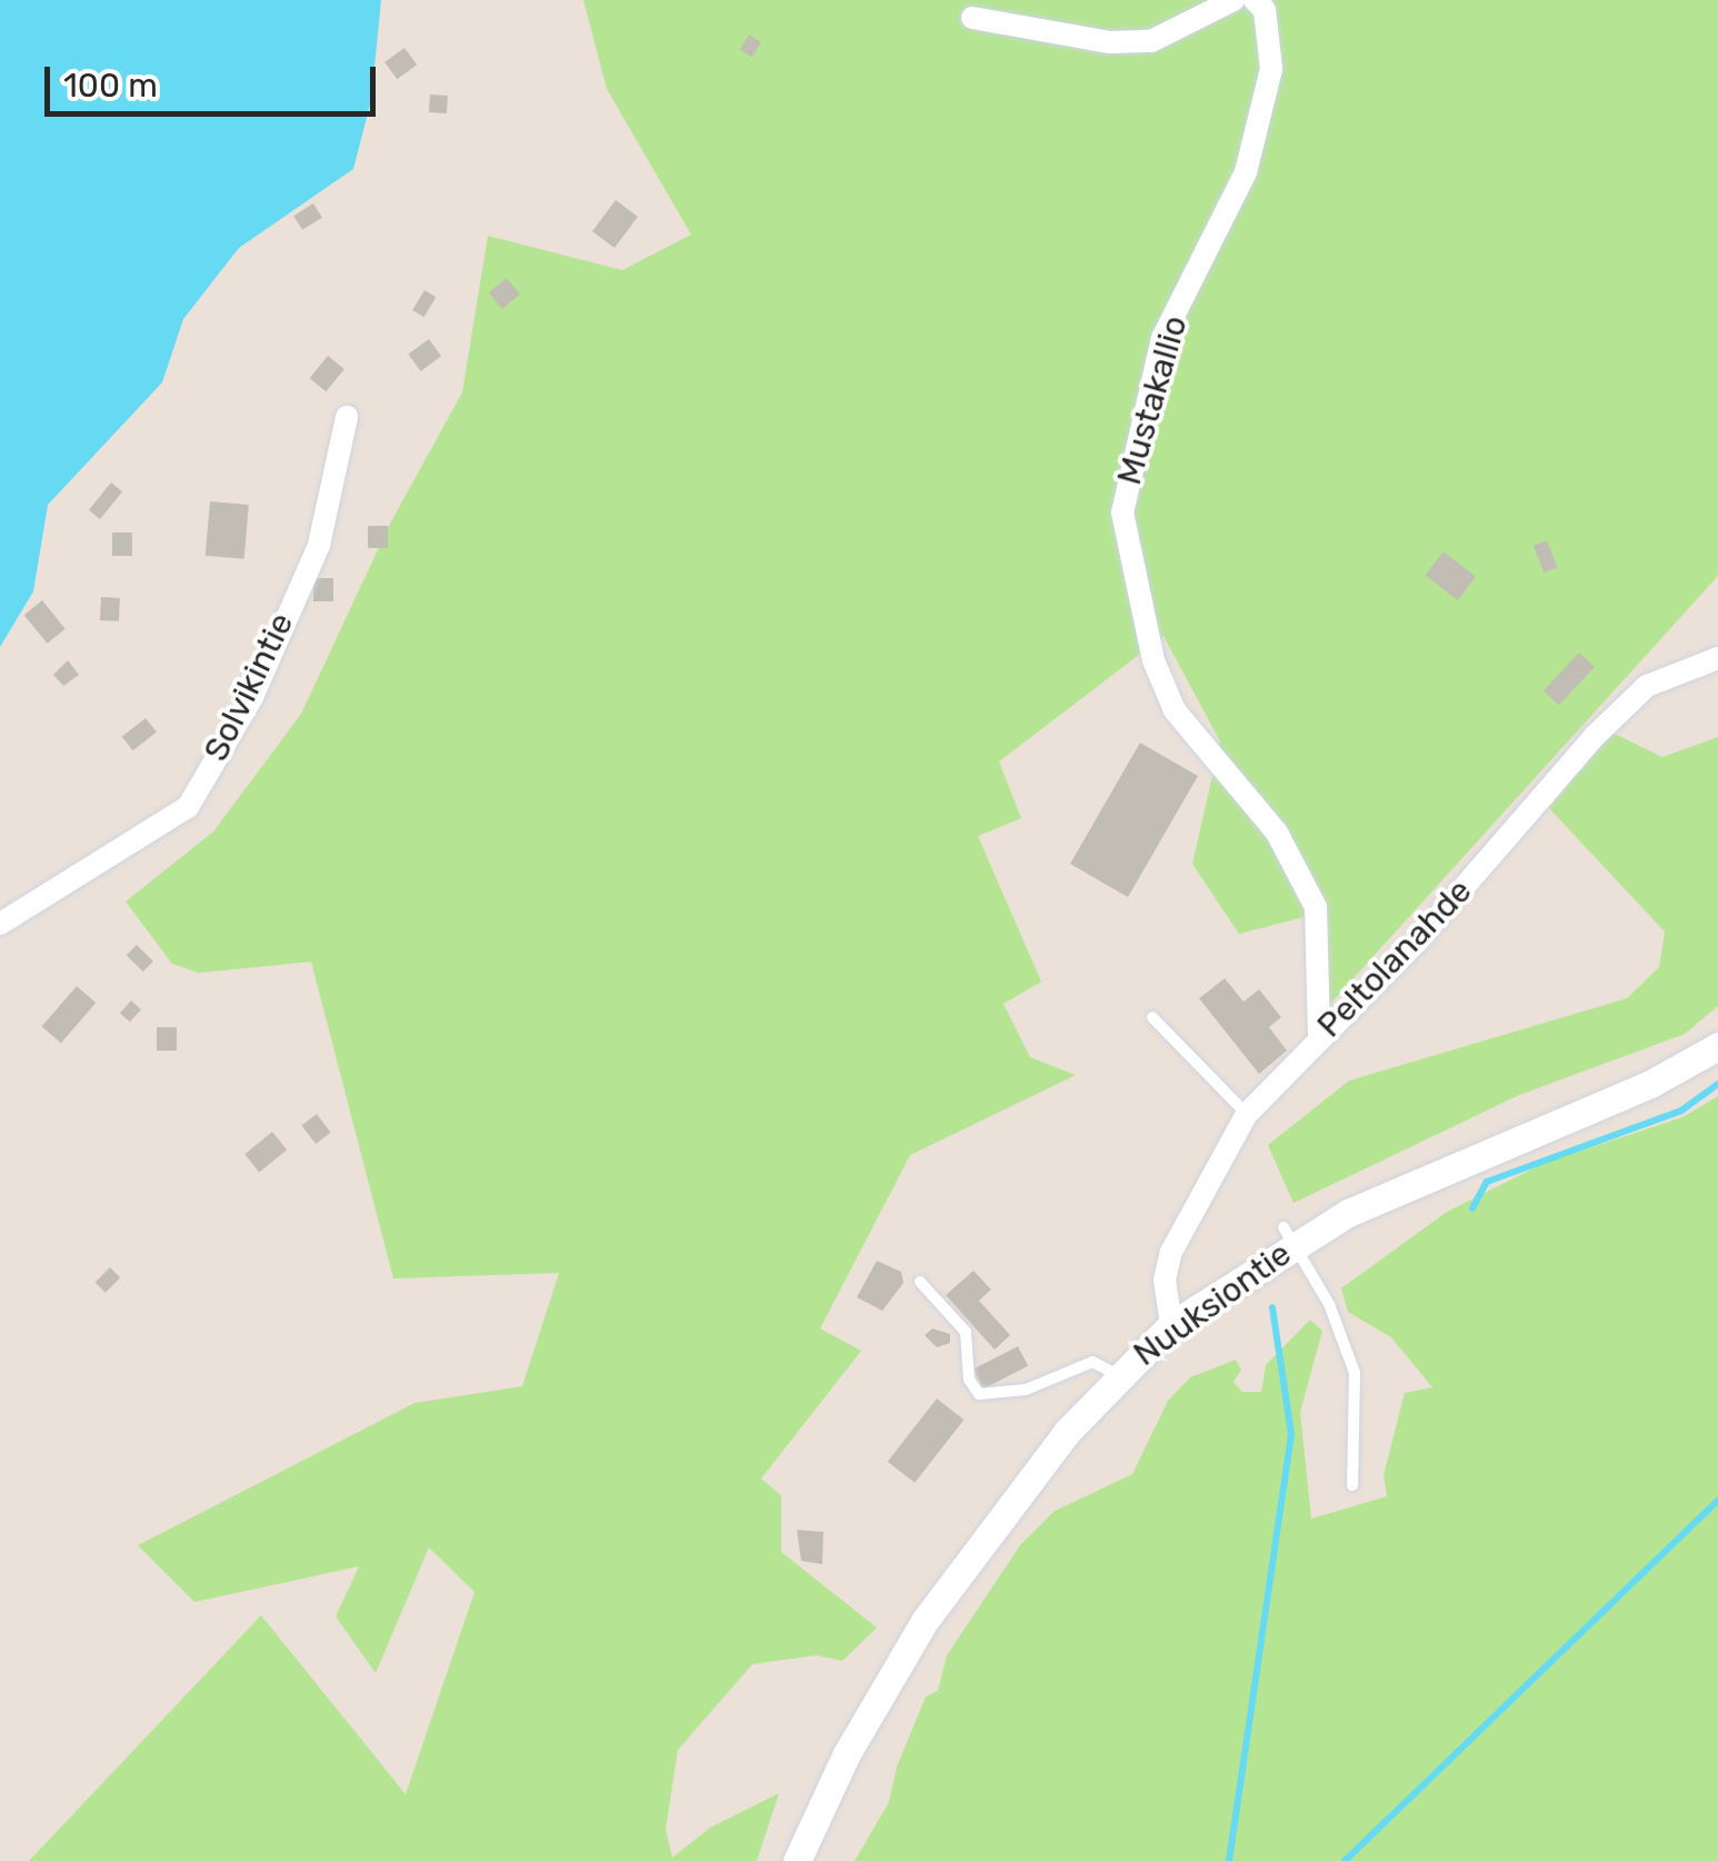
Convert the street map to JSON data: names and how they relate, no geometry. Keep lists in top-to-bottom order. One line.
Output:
{"streets":{"street":["Mustakallio","Solvikintie","Peltolanahde","Nuuksiontie"]},"crossings":[["Mustakallio","Peltolanahde"],["Peltolanahde","Nuuksiontie"]],"scale_bar":"100 m"}
